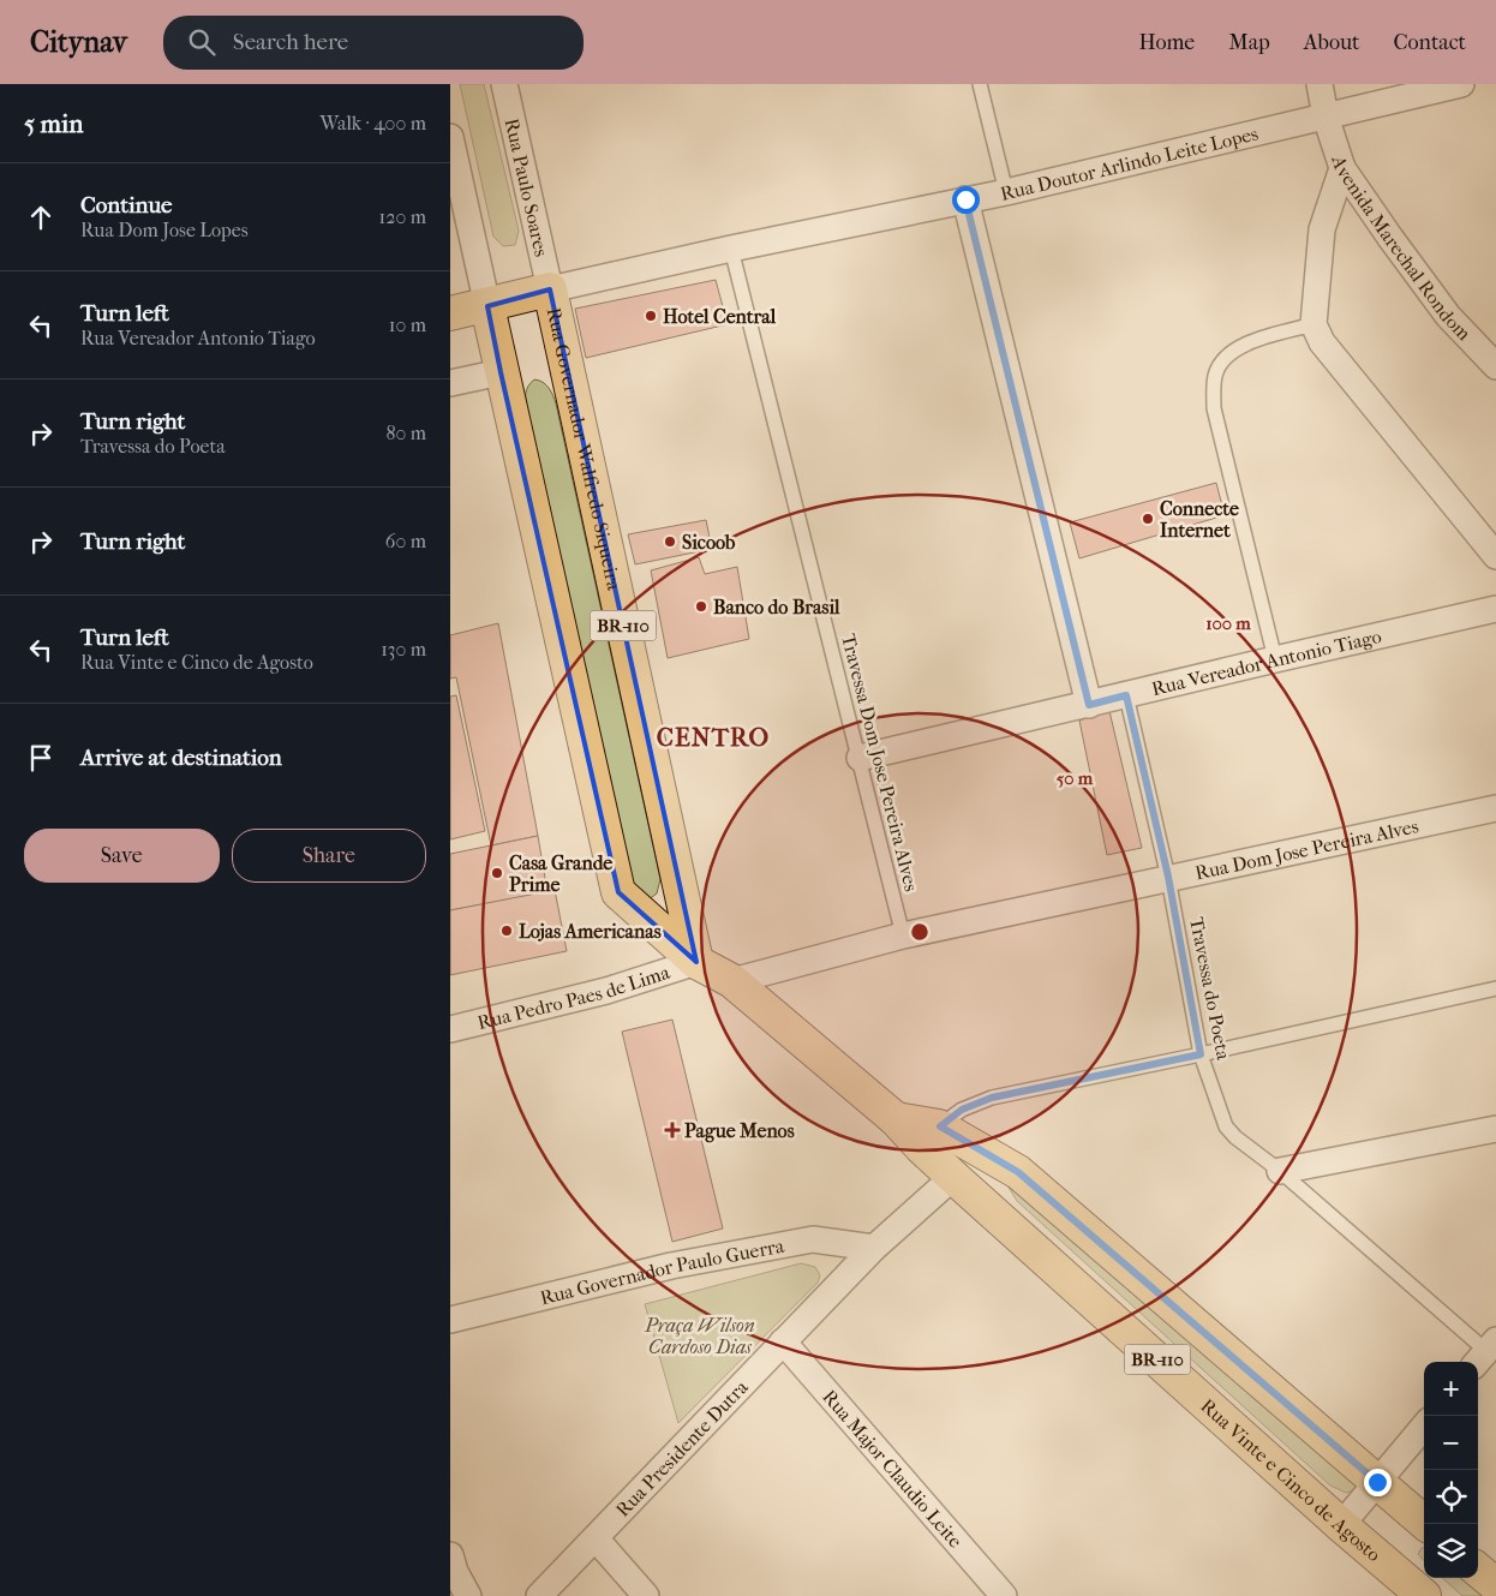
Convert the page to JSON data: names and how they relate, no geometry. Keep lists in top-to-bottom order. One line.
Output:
{"streets":{"main road":["Rua Governador Walfredo Siqueira","BR-110","Rua Pedro Paes de Lima","Rua Vinte e Cinco de Agosto"],"street":["Rua Doutor Arlindo Leite Lopes","Rua Paulo Soares","Avenida Marechal Rondom","Rua Vereador Antonio Tiago","Rua Dom Jose Pereira Alves","Rua Governador Paulo Guerra","Rua Presidente Dutra","Rua Major Claudio Leite"],"lane":["Travessa Dom Jose Pereira Alves","Travessa do Poeta"]},"crossings":[["Rua Doutor Arlindo Leite Lopes","Rua Paulo Soares"],["Rua Doutor Arlindo Leite Lopes","Avenida Marechal Rondom"],["Rua Doutor Arlindo Leite Lopes","Rua Governador Walfredo Siqueira"],["Rua Doutor Arlindo Leite Lopes","Travessa Dom Jose Pereira Alves"],["Rua Paulo Soares","Rua Governador Walfredo Siqueira"],["Rua Governador Walfredo Siqueira","Rua Pedro Paes de Lima"],["BR-110","Rua Dom Jose Pereira Alves"],["BR-110","Rua Pedro Paes de Lima"],["BR-110","Rua Vinte e Cinco de Agosto"],["Rua Vereador Antonio Tiago","Travessa Dom Jose Pereira Alves"],["Rua Vereador Antonio Tiago","Travessa do Poeta"],["Travessa Dom Jose Pereira Alves","Rua Dom Jose Pereira Alves"],["Rua Dom Jose Pereira Alves","Travessa do Poeta"],["Rua Dom Jose Pereira Alves","Rua Pedro Paes de Lima"],["Rua Governador Paulo Guerra","Rua Presidente Dutra"],["Rua Presidente Dutra","Rua Major Claudio Leite"],["Rua Presidente Dutra","Rua Vinte e Cinco de Agosto"]],"districts":["CENTRO"],"parks":["Praça Wilson Cardoso Dias"],"places":{"other":["Hotel Central","Connecte Internet","Sicoob","Banco do Brasil","Casa Grande Prime","Lojas Americanas"],"health":["Pague Menos"]},"page":{"header":"Citynav","search":"Search here","nav":["Home","Map","About","Contact"],"heading":["5 min","Walk · 400 m"],"list":[["Continue","Rua Dom Jose Lopes","120 m"],["Turn left","Rua Vereador Antonio Tiago","10 m"],["Turn right","Travessa do Poeta","80 m"],["Turn right","60 m"],["Turn left","Rua Vinte e Cinco de Agosto","130 m"],"Arrive at destination"],"buttons":["Save","Share"],"map_buttons":["+","−"]},"rings":["100 m","50 m"]}
